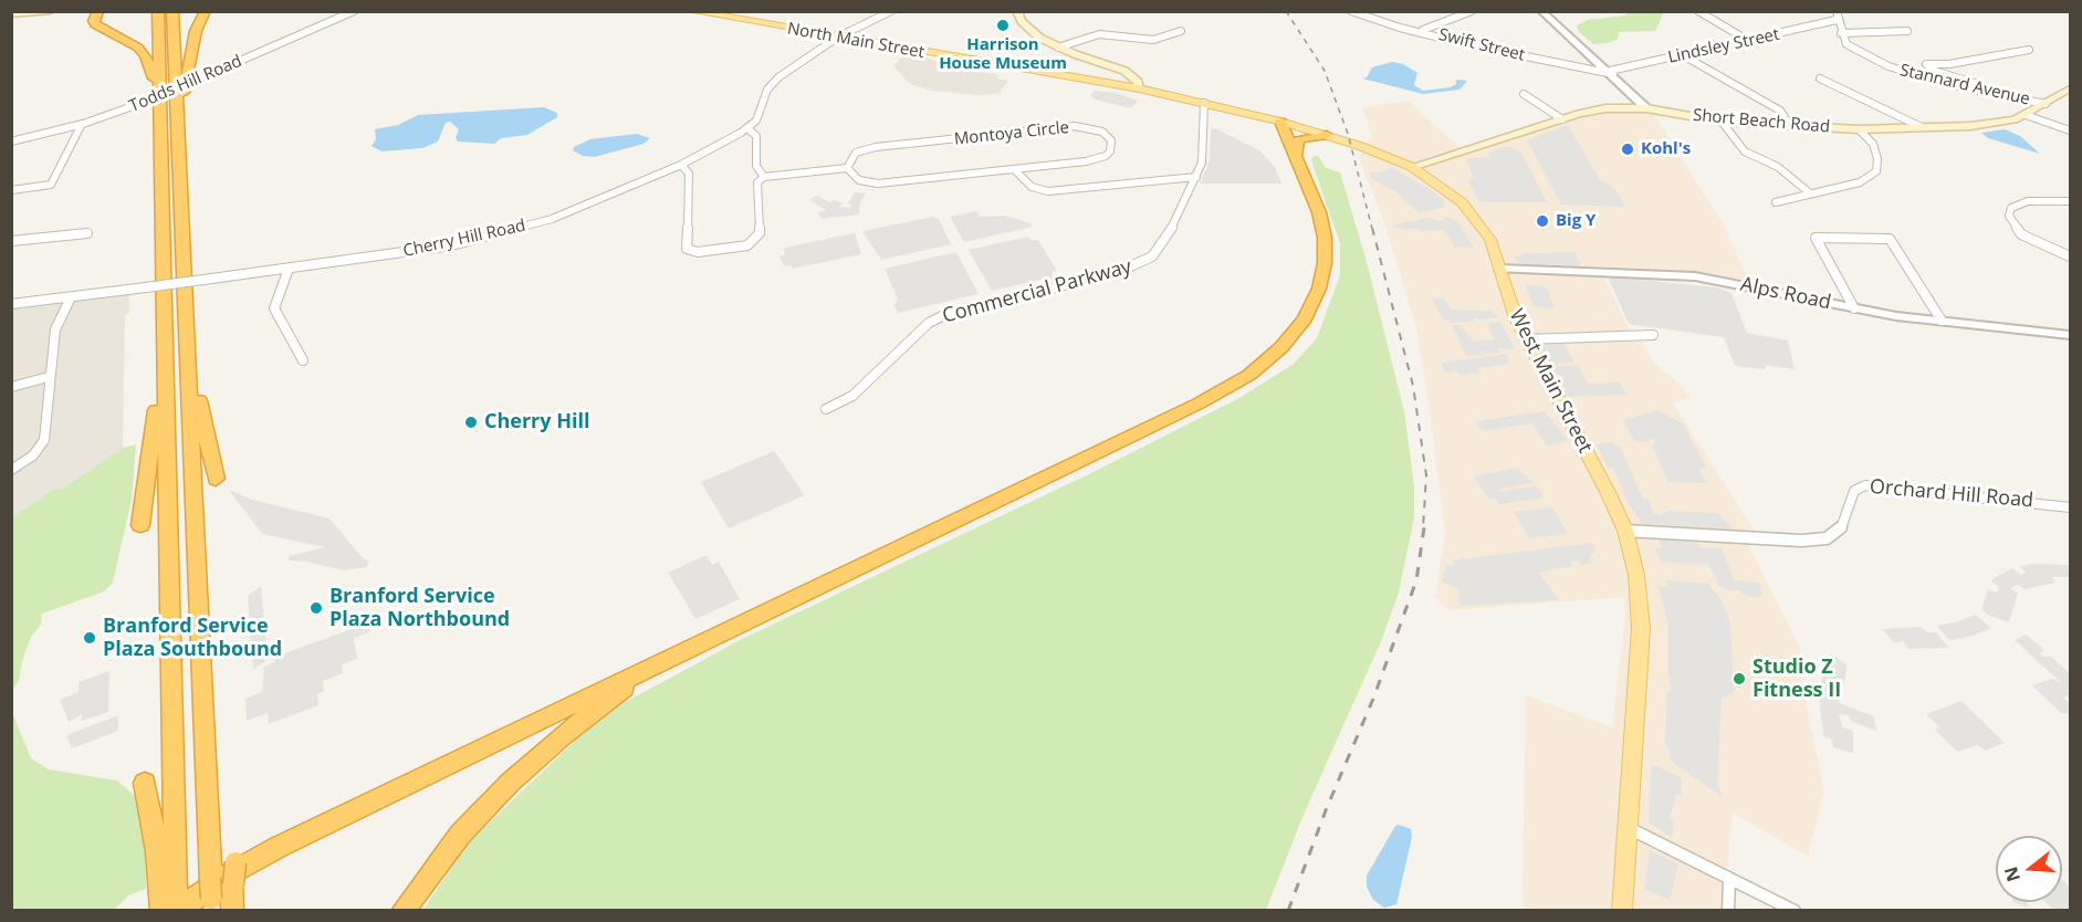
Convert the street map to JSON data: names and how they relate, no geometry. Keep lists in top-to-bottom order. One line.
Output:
{"streets":{"main road":["North Main Street","Short Beach Road","West Main Street"],"street":["Swift Street","Lindsley Street","Todds Hill Road","Stannard Avenue","Montoya Circle","Cherry Hill Road","Commercial Parkway","Alps Road","Orchard Hill Road"]},"crossings":[["North Main Street","Cherry Hill Road"],["North Main Street","West Main Street"],["Swift Street","Lindsley Street"],["Lindsley Street","Stannard Avenue"],["Stannard Avenue","Short Beach Road"],["Short Beach Road","West Main Street"],["Montoya Circle","Commercial Parkway"],["Commercial Parkway","West Main Street"],["Alps Road","West Main Street"],["West Main Street","Orchard Hill Road"]],"places":["Harrison House Museum","Kohl's","Big Y","Cherry Hill","Branford Service Plaza Northbound","Branford Service Plaza Southbound","Studio Z Fitness II"],"north":"left"}
